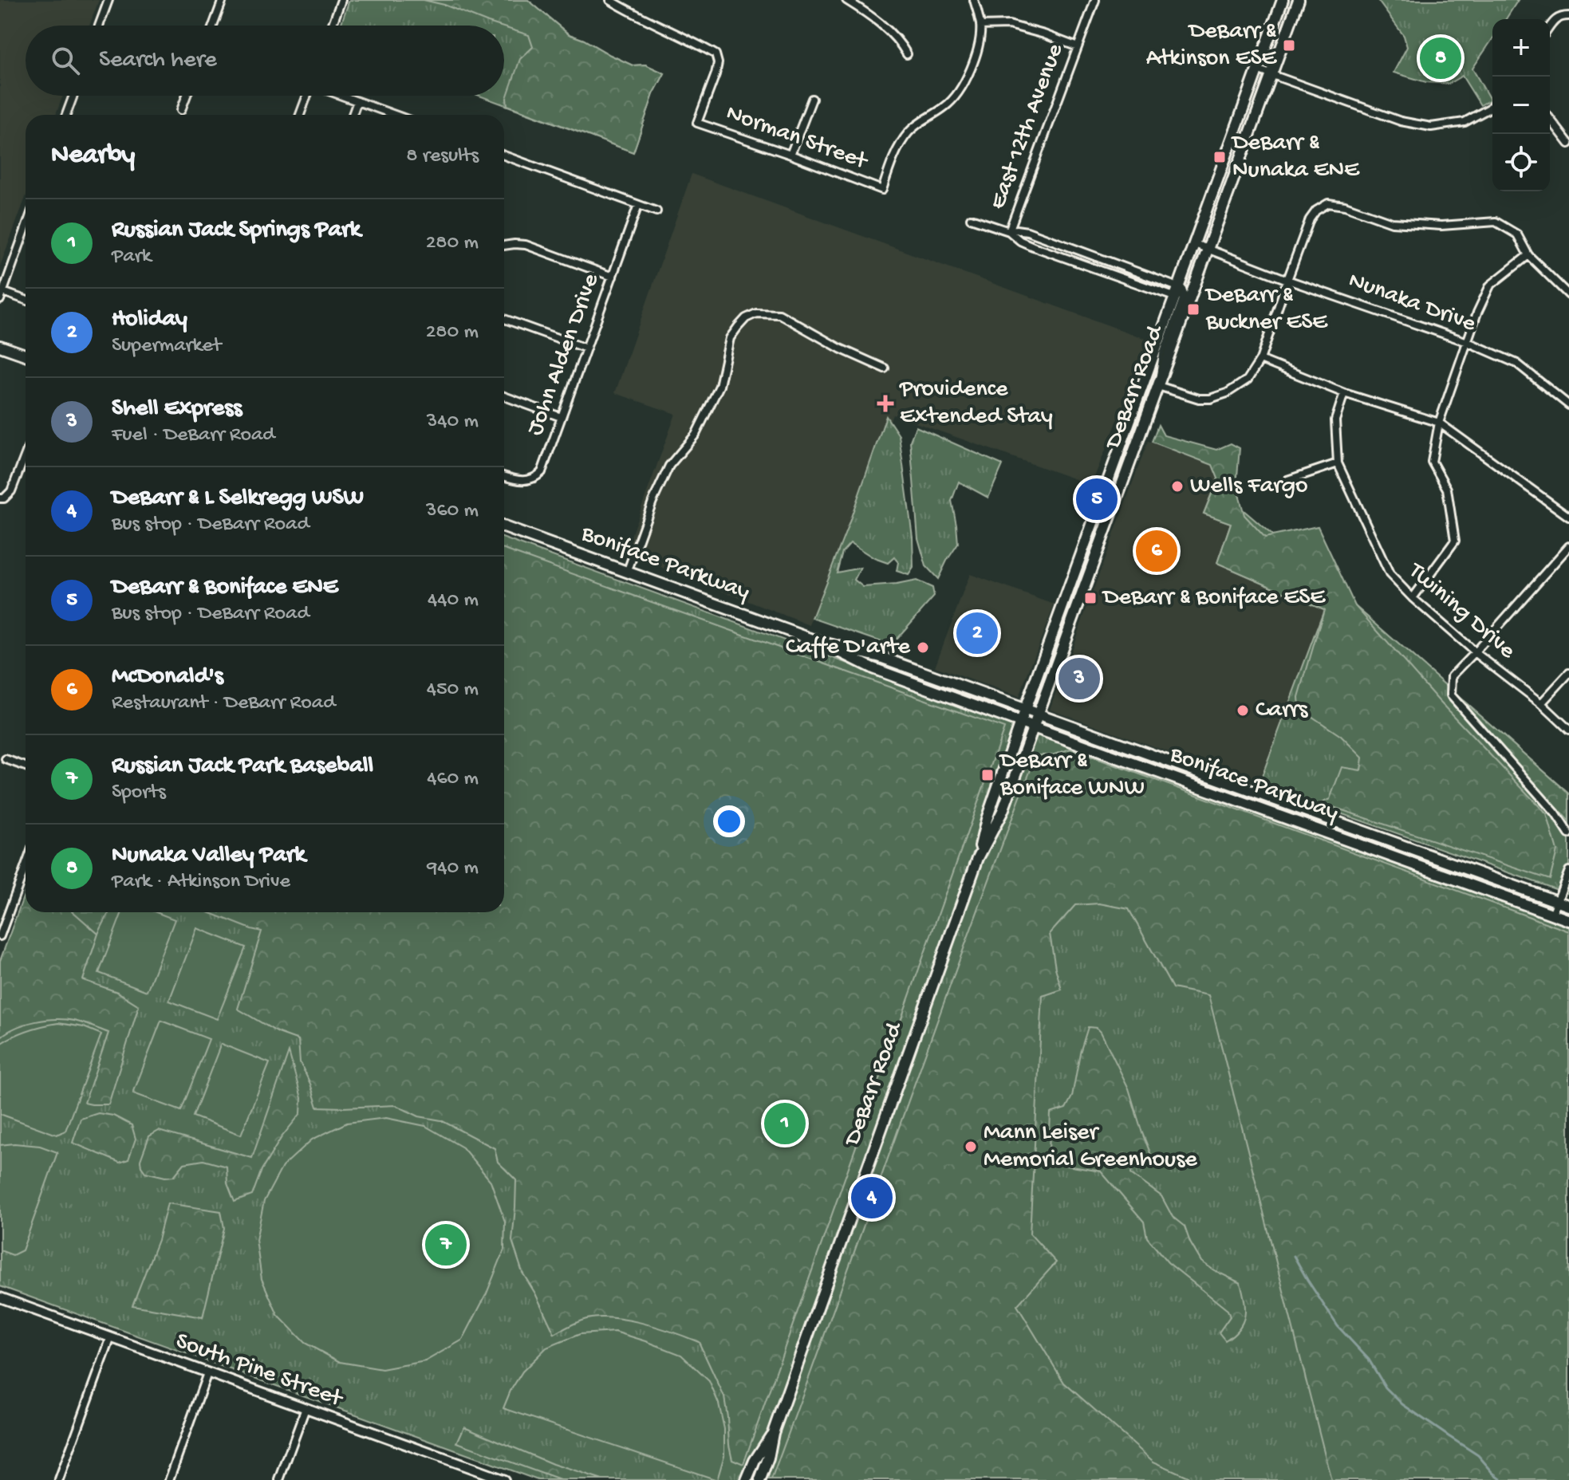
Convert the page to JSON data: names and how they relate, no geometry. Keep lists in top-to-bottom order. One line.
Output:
{"streets":{"main road":["DeBarr Road","Boniface Parkway"],"street":["East 12th Avenue","Norman Street","Nunaka Drive","John Alden Drive","Twining Drive","South Pine Street"]},"crossings":[["Nunaka Drive","DeBarr Road"],["DeBarr Road","Boniface Parkway"]],"places":{"transit":["DeBarr & Atkinson ESE","DeBarr & Nunaka ENE","DeBarr & Buckner ESE","DeBarr & Boniface ESE","DeBarr & Boniface WNW"],"health":["Providence Extended Stay"],"other":["Wells Fargo","Caffe D'arte","Carrs","Mann Leiser Memorial Greenhouse"]},"page":{"map_buttons":["+","−"],"search":"Search here","pins":["8","5","6","2","3","1","4","7"],"heading":["Nearby","8 results"],"list":[{"mark":"1","name":"Russian Jack Springs Park","note":"Park","value":"280 m"},{"mark":"2","name":"Holiday","note":"Supermarket","value":"280 m"},{"mark":"3","name":"Shell Express","note":"Fuel · DeBarr Road","value":"340 m"},{"mark":"4","name":"DeBarr & L Selkregg WSW","note":"Bus stop · DeBarr Road","value":"360 m"},{"mark":"5","name":"DeBarr & Boniface ENE","note":"Bus stop · DeBarr Road","value":"440 m"},{"mark":"6","name":"McDonald's","note":"Restaurant · DeBarr Road","value":"450 m"},{"mark":"7","name":"Russian Jack Park Baseball","note":"Sports","value":"460 m"},{"mark":"8","name":"Nunaka Valley Park","note":"Park · Atkinson Drive","value":"940 m"}]}}
